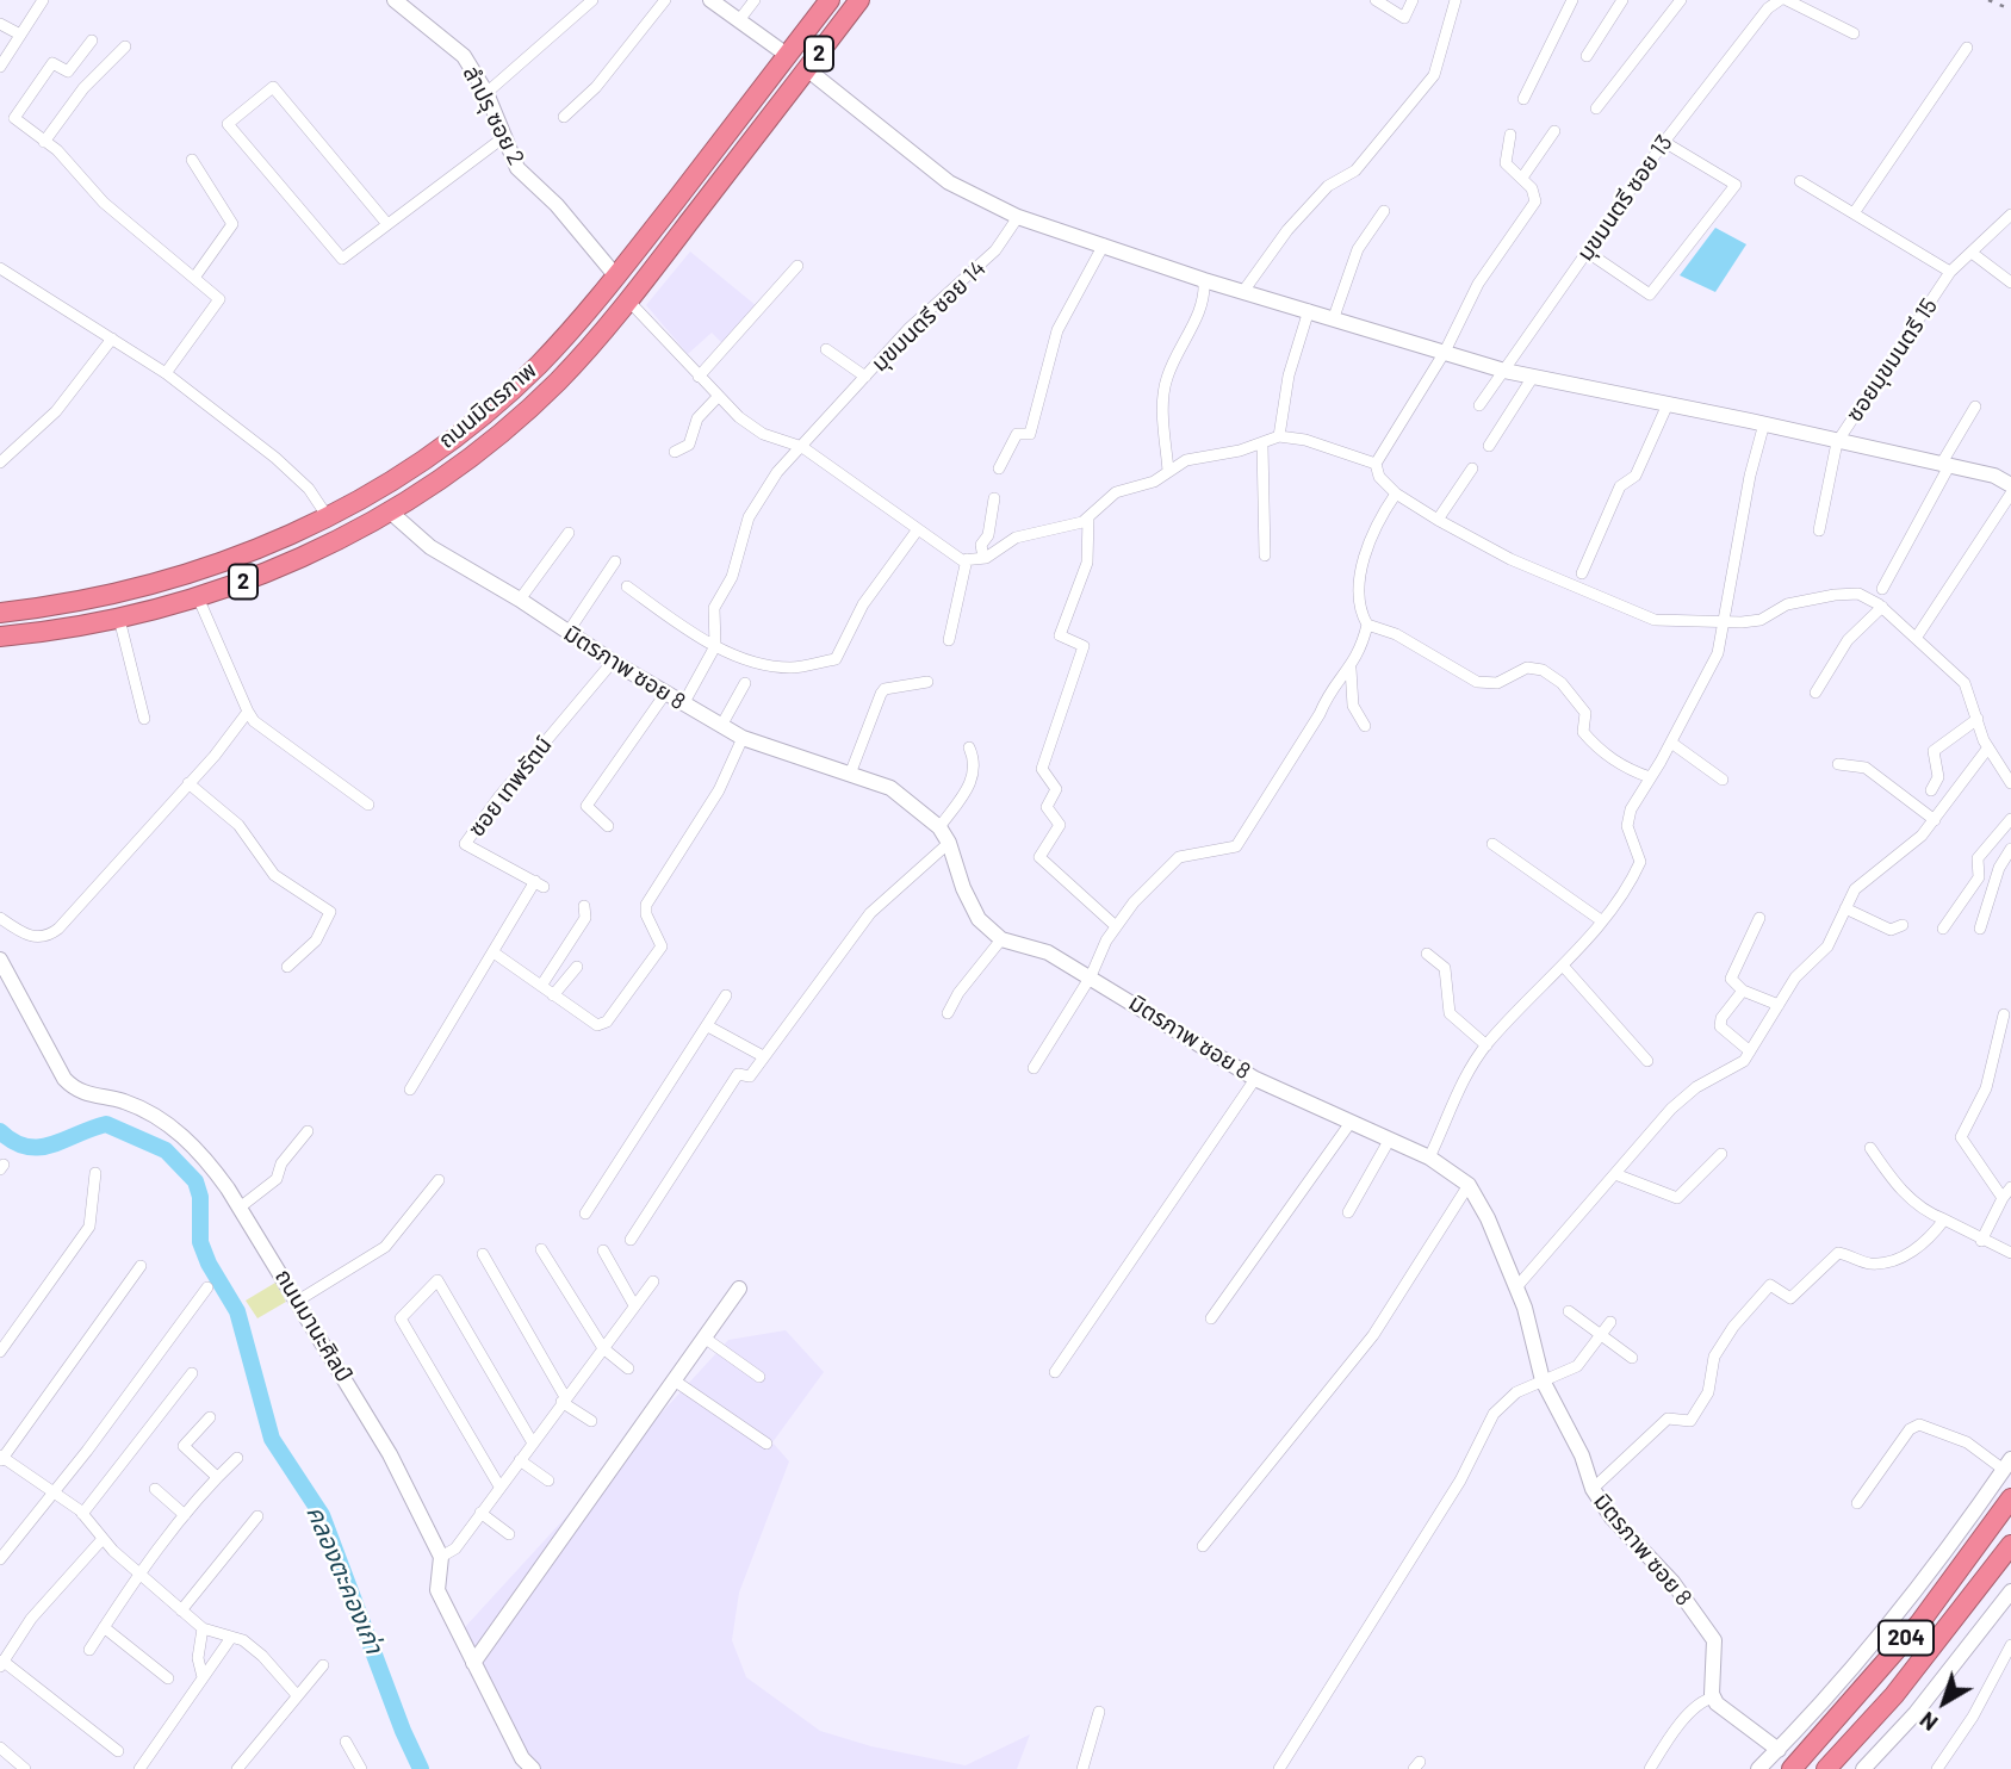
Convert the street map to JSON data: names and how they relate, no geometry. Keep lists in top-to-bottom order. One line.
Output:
{"streets":{"highway":["2","ถนนมิตรภาพ","204"],"street":["ลำปรุ ซอย 2","มุขมนตรี ซอย 13","มุขมนตรี ซอย 14","ซอยมุขมนตรี 15","มิตรภาพ ซอย 8","ซอย เทพรัตน์","ถนนมานะศิลป์"]},"crossings":[["ลำปรุ ซอย 2","ถนนมิตรภาพ"],["ถนนมิตรภาพ","มิตรภาพ ซอย 8"],["มิตรภาพ ซอย 8","ซอย เทพรัตน์"]],"water":["คลองตะคองเก่า"],"north":"bottom left"}
